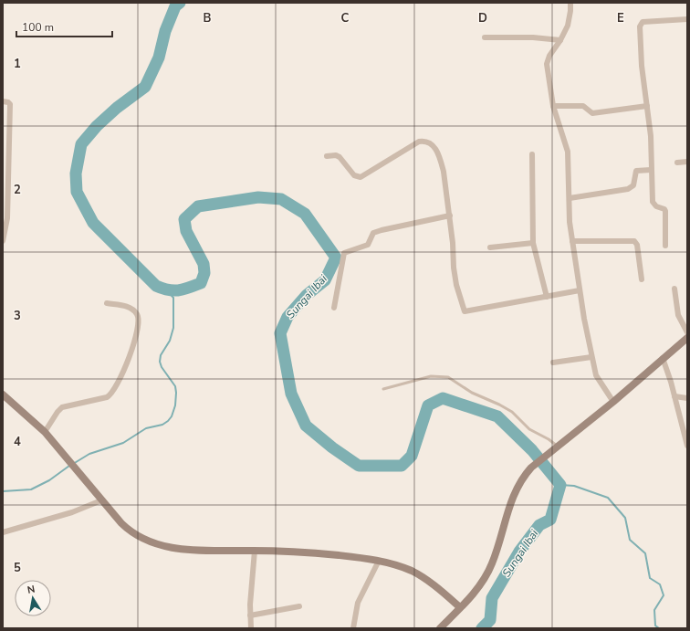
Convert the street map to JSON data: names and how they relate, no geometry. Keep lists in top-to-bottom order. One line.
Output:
{"water":["Sungai Ibai"],"scale_bar":"100 m","north":"top","grid":{"columns":["B","C","D","E"],"rows":["1","2","3","4","5"]}}
